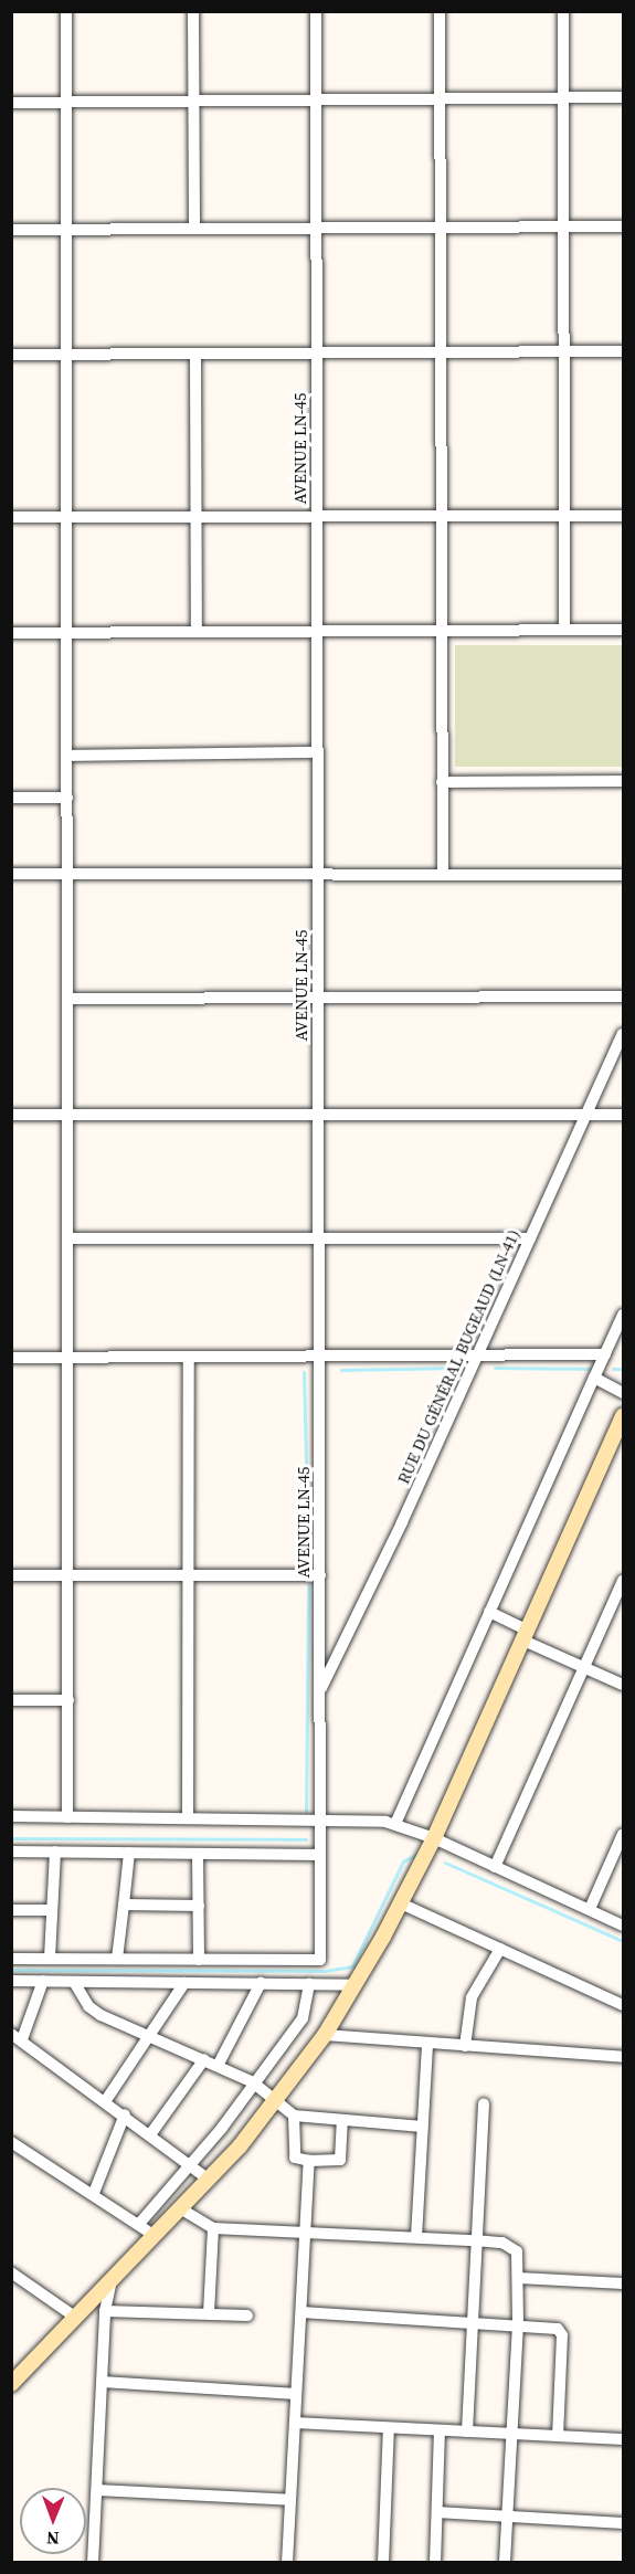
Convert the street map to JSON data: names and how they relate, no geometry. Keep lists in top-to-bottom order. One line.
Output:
{"streets":{"street":["AVENUE LN-45","RUE DU GÉNÉRAL BUGEAUD (LN-41)"]},"crossings":[["AVENUE LN-45","RUE DU GÉNÉRAL BUGEAUD (LN-41)"]],"north":"bottom"}
